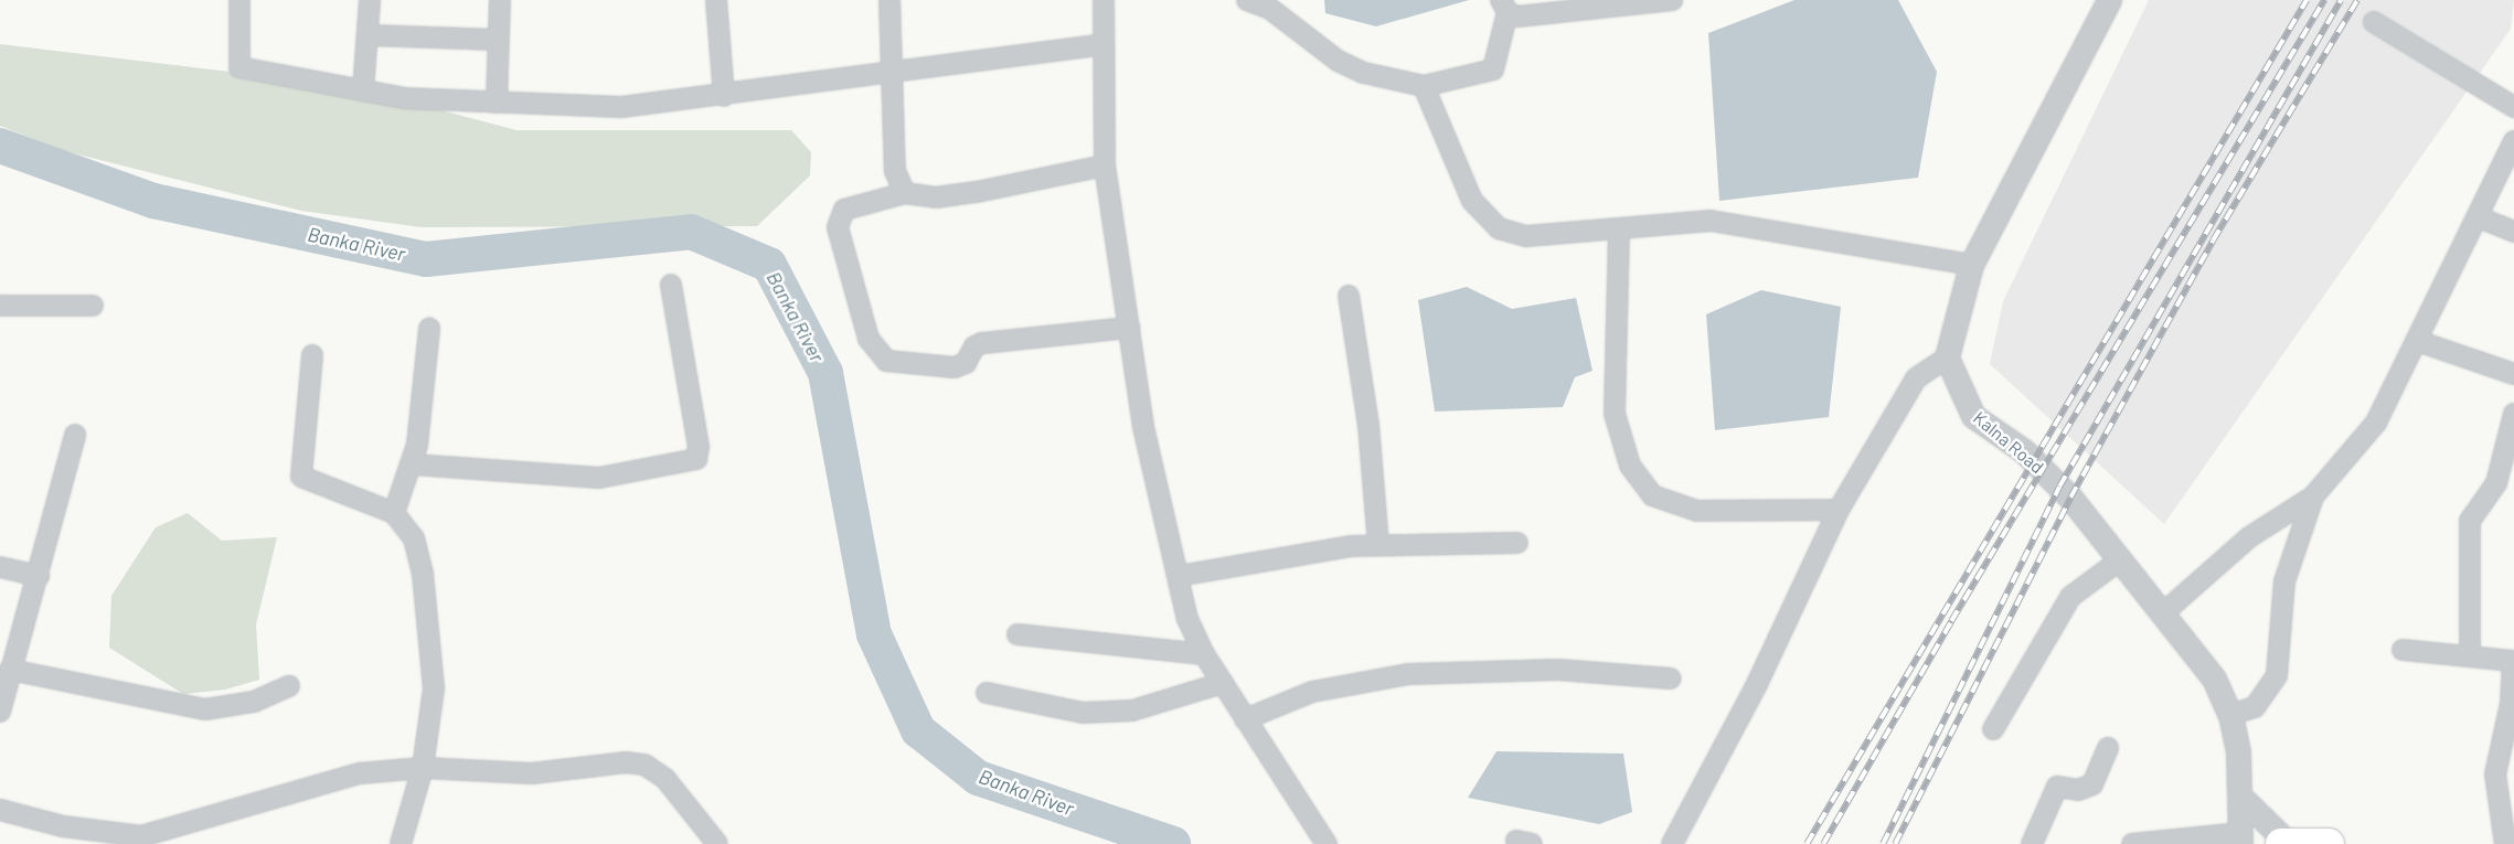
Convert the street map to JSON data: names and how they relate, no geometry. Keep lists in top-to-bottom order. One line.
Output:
{"streets":{"street":["Kalna Road"]},"water":["Banka River"]}
